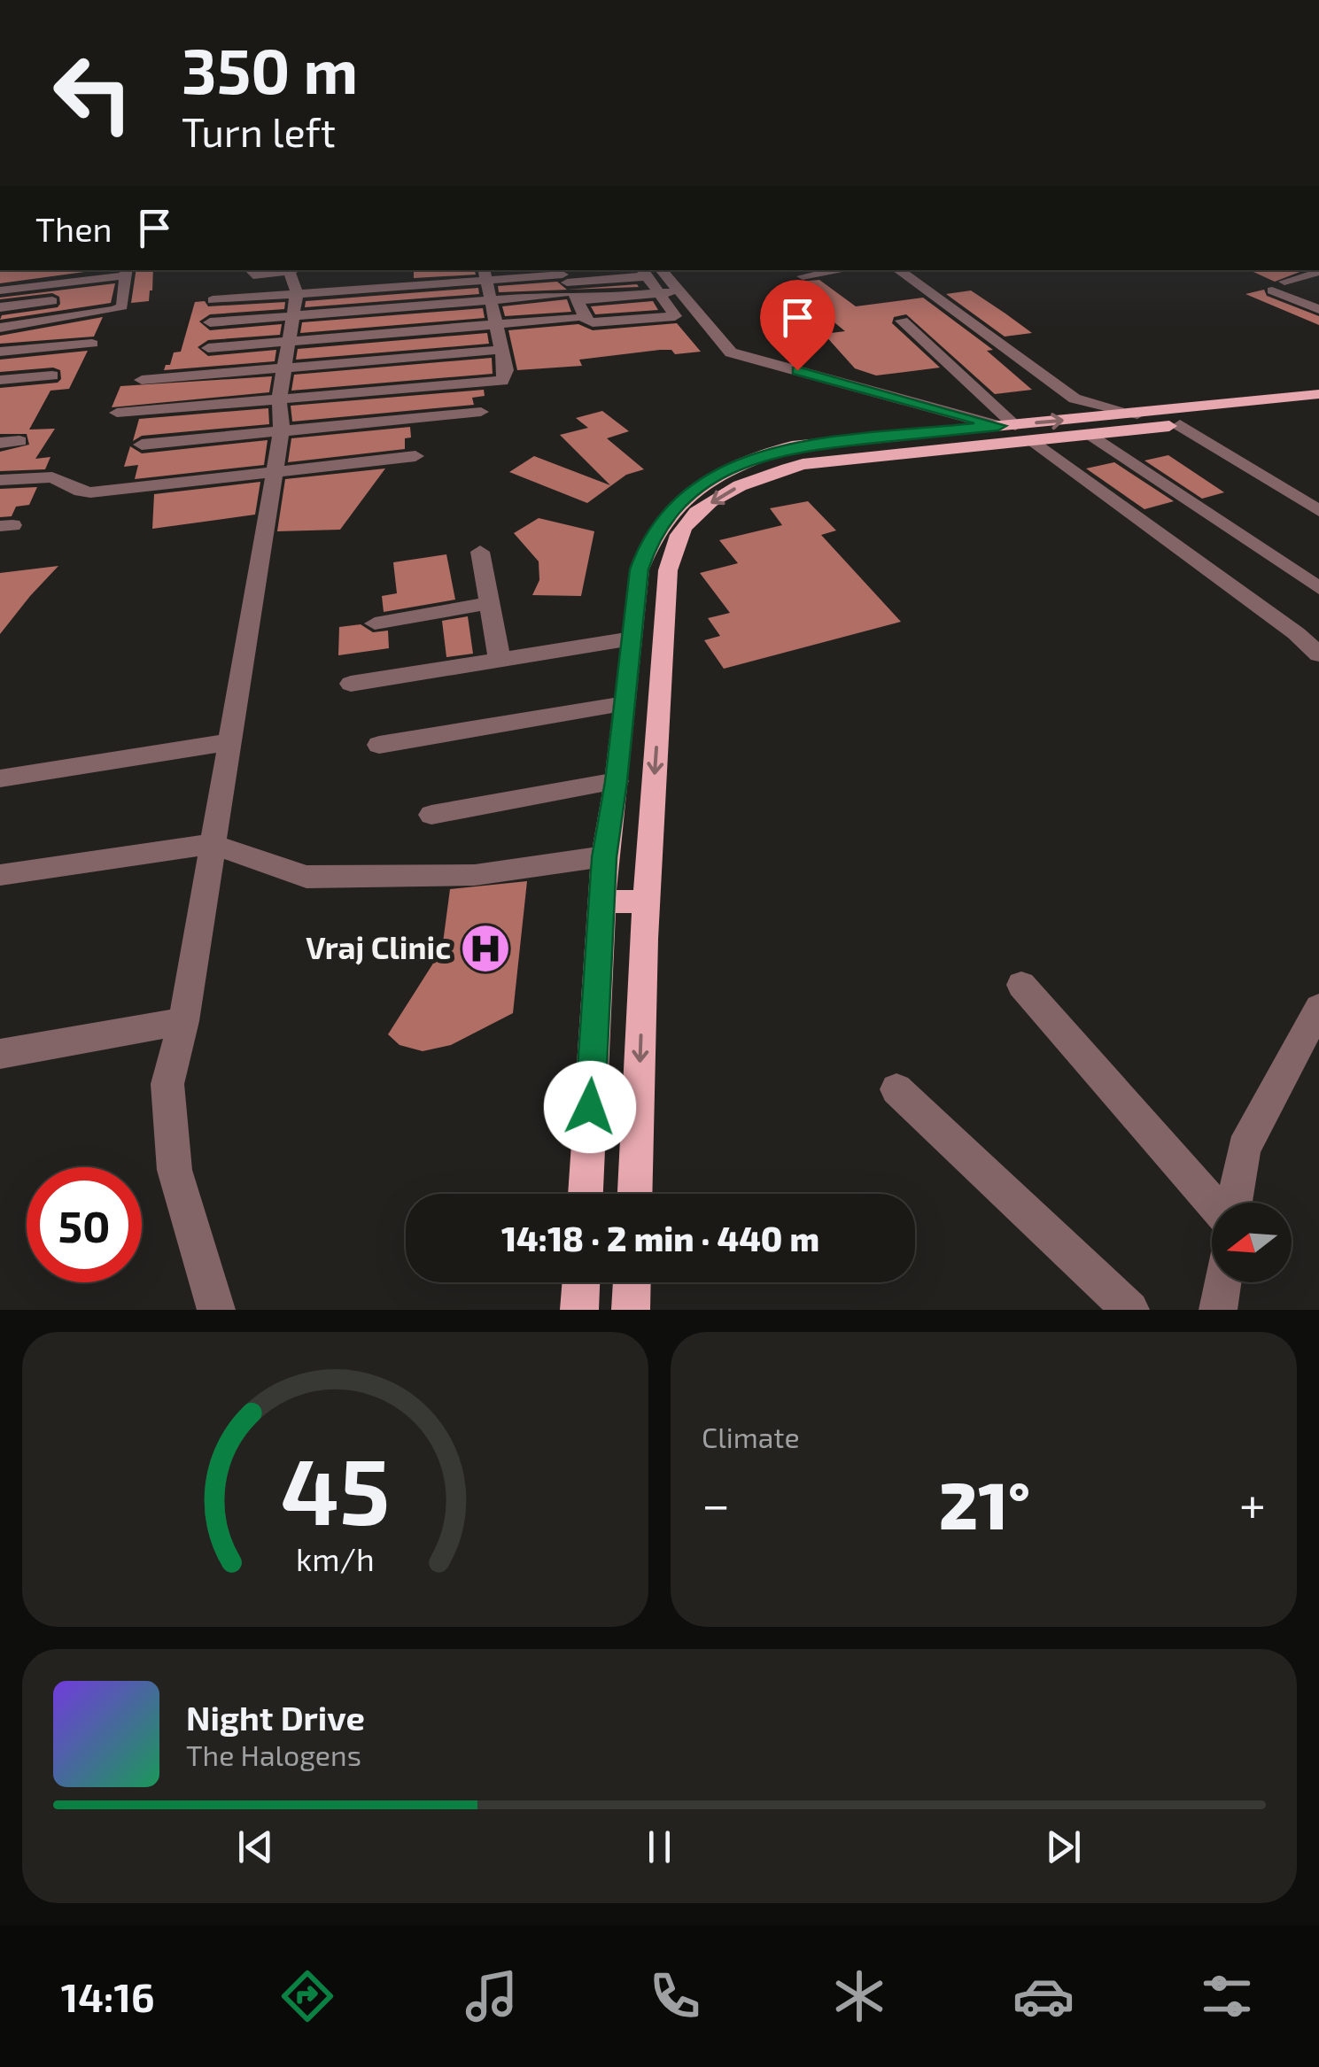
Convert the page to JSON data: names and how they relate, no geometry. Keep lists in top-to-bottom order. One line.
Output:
{"places":{"hospital":["Vraj Clinic"]},"north":"left","page":{"turn":["350 m","Turn left"],"then":"Then","limit":"50","trip":"14:18 · 2 min · 440 m","tile":"Climate","heat":["−","21°","+"],"song":["Night Drive","The Halogens"],"tabs":"14:16","gauge":["45","km/h"]}}
